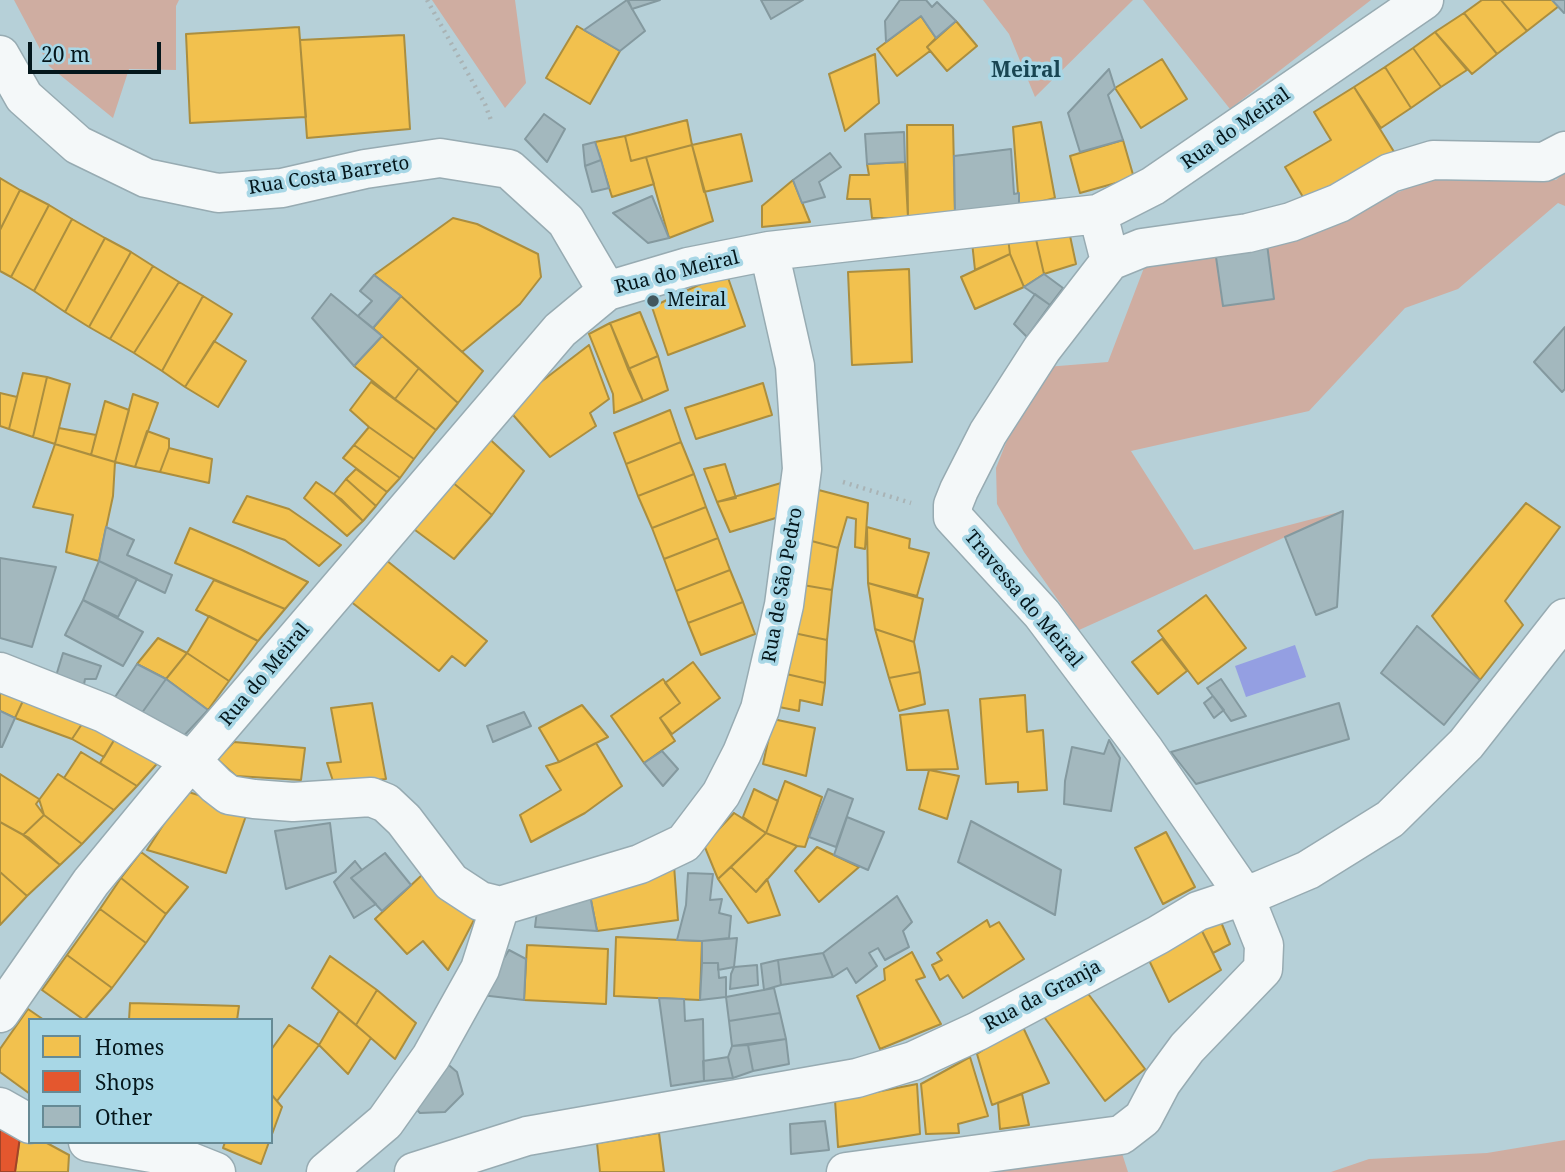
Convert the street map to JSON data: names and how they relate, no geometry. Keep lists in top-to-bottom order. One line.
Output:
{"streets":{"street":["Rua do Meiral","Rua Costa Barreto","Rua de São Pedro","Travessa do Meiral","Rua da Granja"]},"crossings":[["Rua do Meiral","Rua de São Pedro"],["Travessa do Meiral","Rua da Granja"]],"districts":["Meiral"],"places":["Meiral"],"legend":["Homes","Shops","Other"],"scale_bar":"20 m"}
